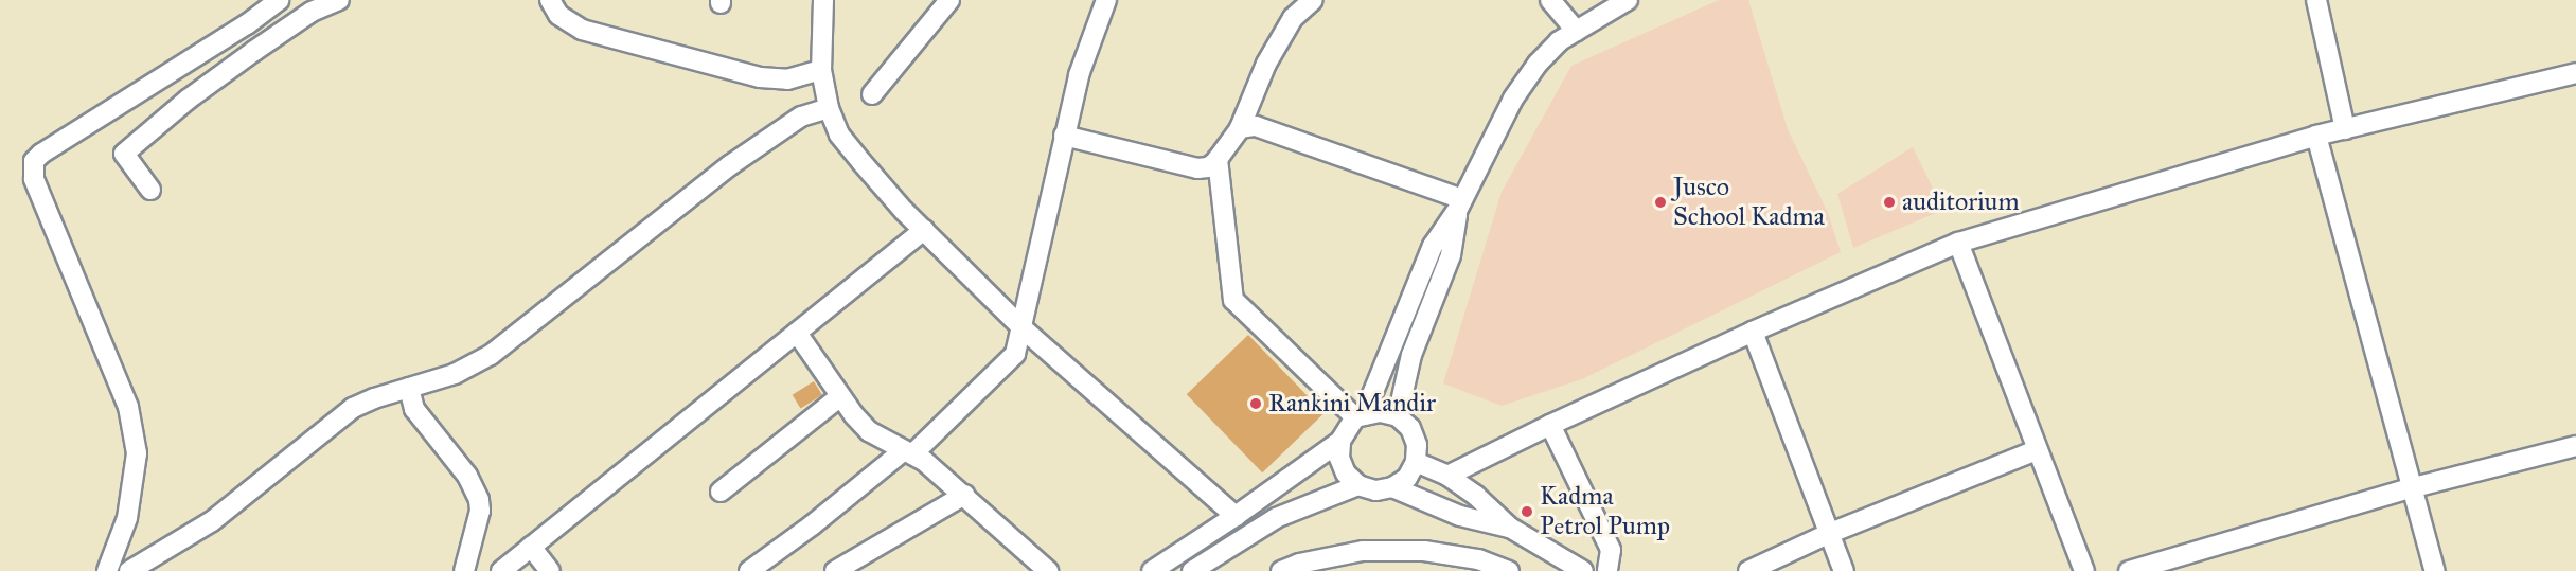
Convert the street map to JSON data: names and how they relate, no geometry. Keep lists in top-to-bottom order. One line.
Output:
{"places":["Jusco School Kadma","auditorium","Rankini Mandir","Kadma Petrol Pump"]}
